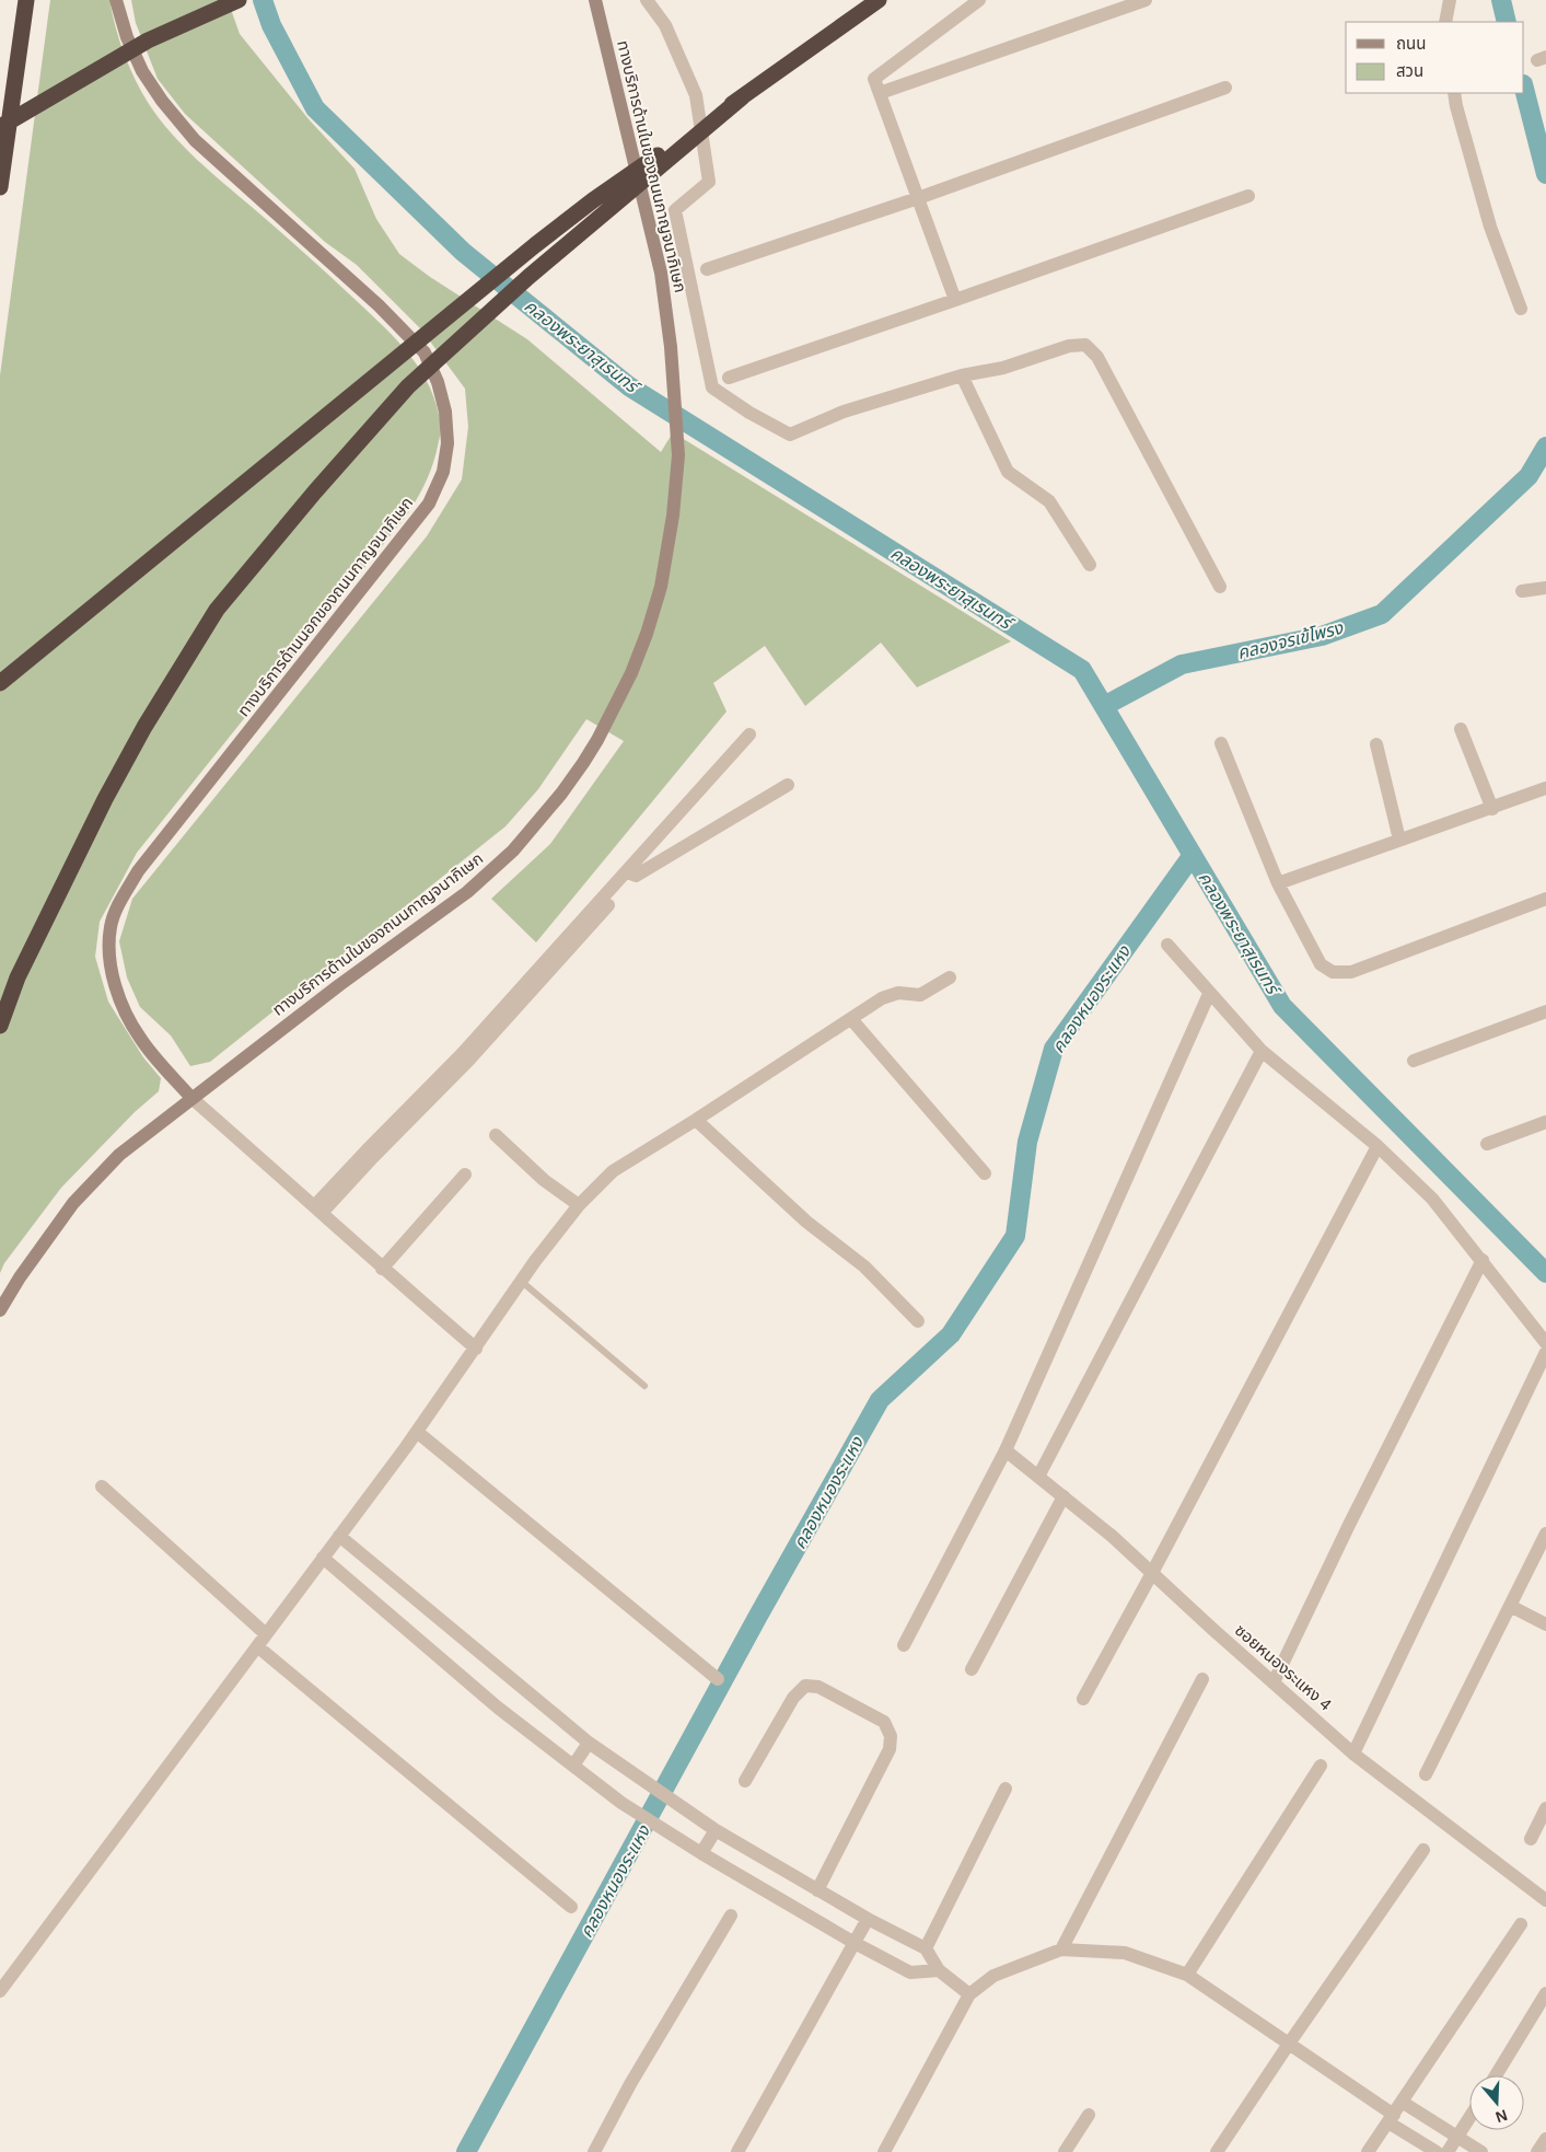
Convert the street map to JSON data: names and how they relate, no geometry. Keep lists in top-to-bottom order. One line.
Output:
{"streets":{"main road":["ทางบริการด้านในของถนนกาญจนาภิเษก","ทางบริการด้านนอกของถนนกาญจนาภิเษก"],"street":["ซอยหนองระแหง 4"]},"crossings":[["ทางบริการด้านในของถนนกาญจนาภิเษก","ทางบริการด้านนอกของถนนกาญจนาภิเษก"]],"water":["คลองพระยาสุเรนทร์","คลองจรเข้โพรง","คลองหนองระแหง"],"legend":["ถนน","สวน"],"north":"bottom"}
